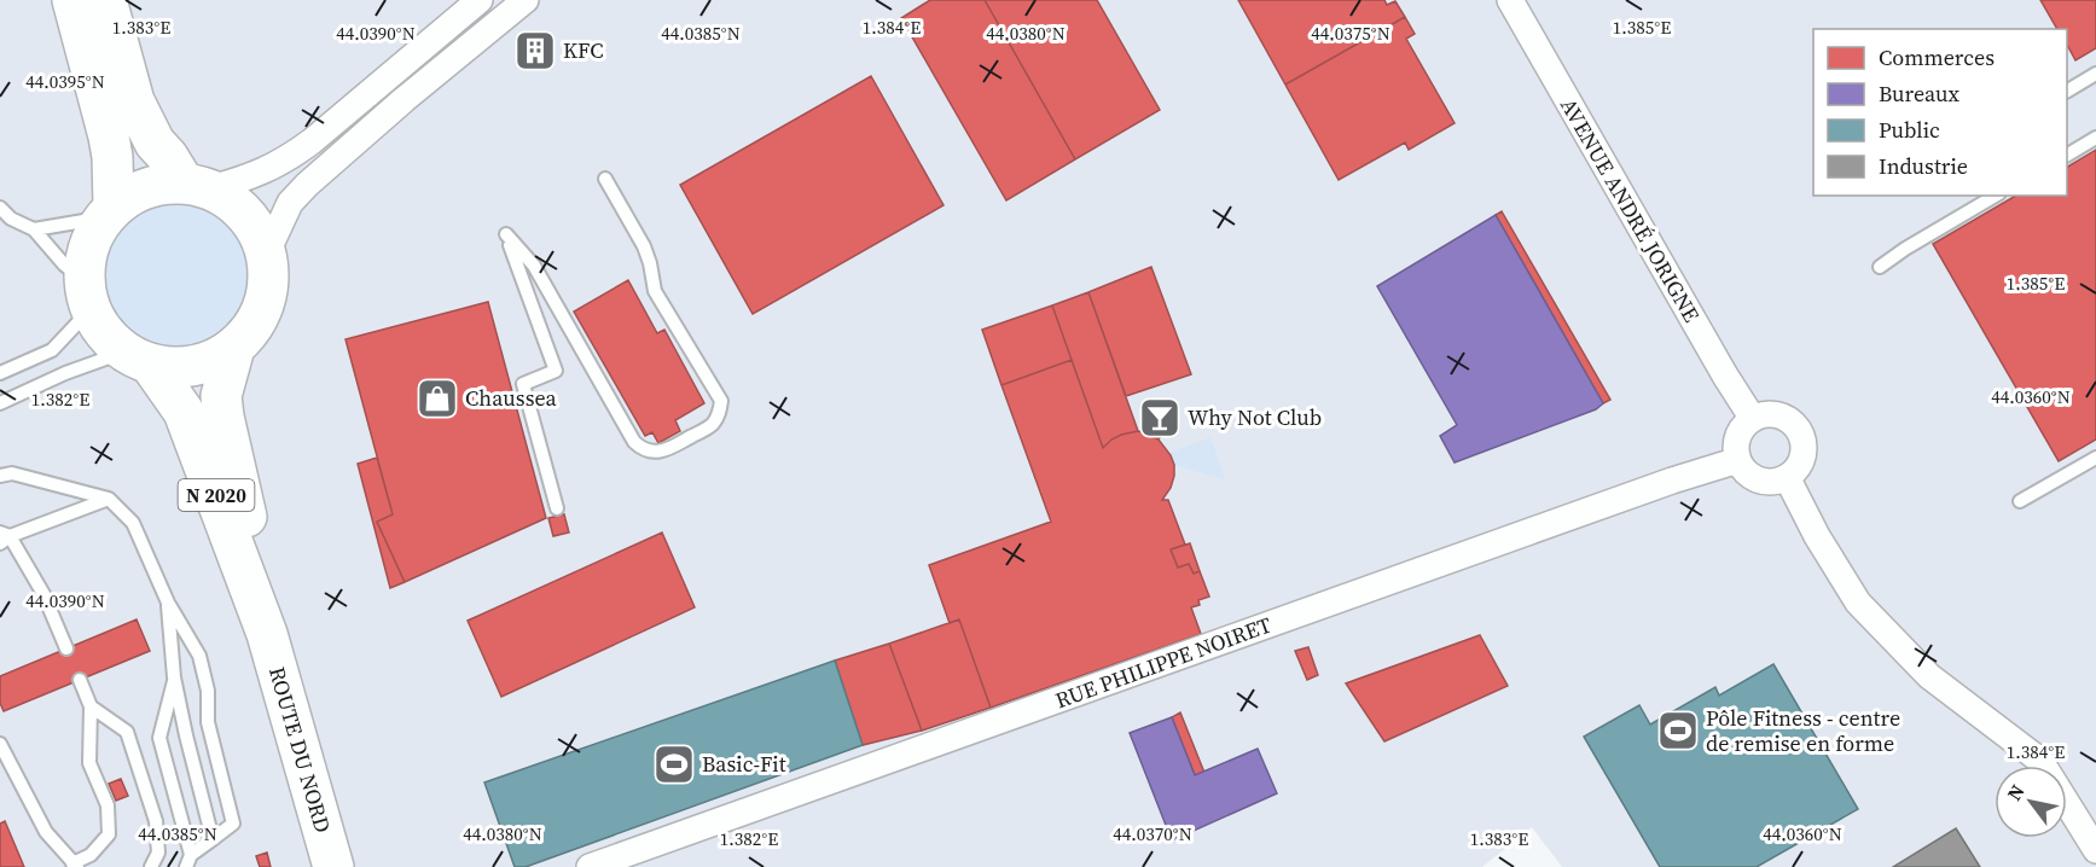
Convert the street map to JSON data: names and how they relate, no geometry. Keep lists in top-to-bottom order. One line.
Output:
{"streets":{"main road":["N 2020","ROUTE DU NORD"],"street":["AVENUE ANDRÉ JORIGNE","RUE PHILIPPE NOIRET"]},"crossings":[["AVENUE ANDRÉ JORIGNE","RUE PHILIPPE NOIRET"]],"places":{"building":["KFC"],"shop":["Chaussea"],"bar":["Why Not Club"],"sports":["Pôle Fitness - centre de remise en forme","Basic-Fit"]},"legend":["Commerces","Bureaux","Public","Industrie"],"north":"top left","coordinates":["1.384°E","1.385°E","1.383°E","44.0390°N","44.0385°N","44.0380°N","44.0375°N","44.0395°N","44.0360°N","1.382°E","44.0370°N"]}
